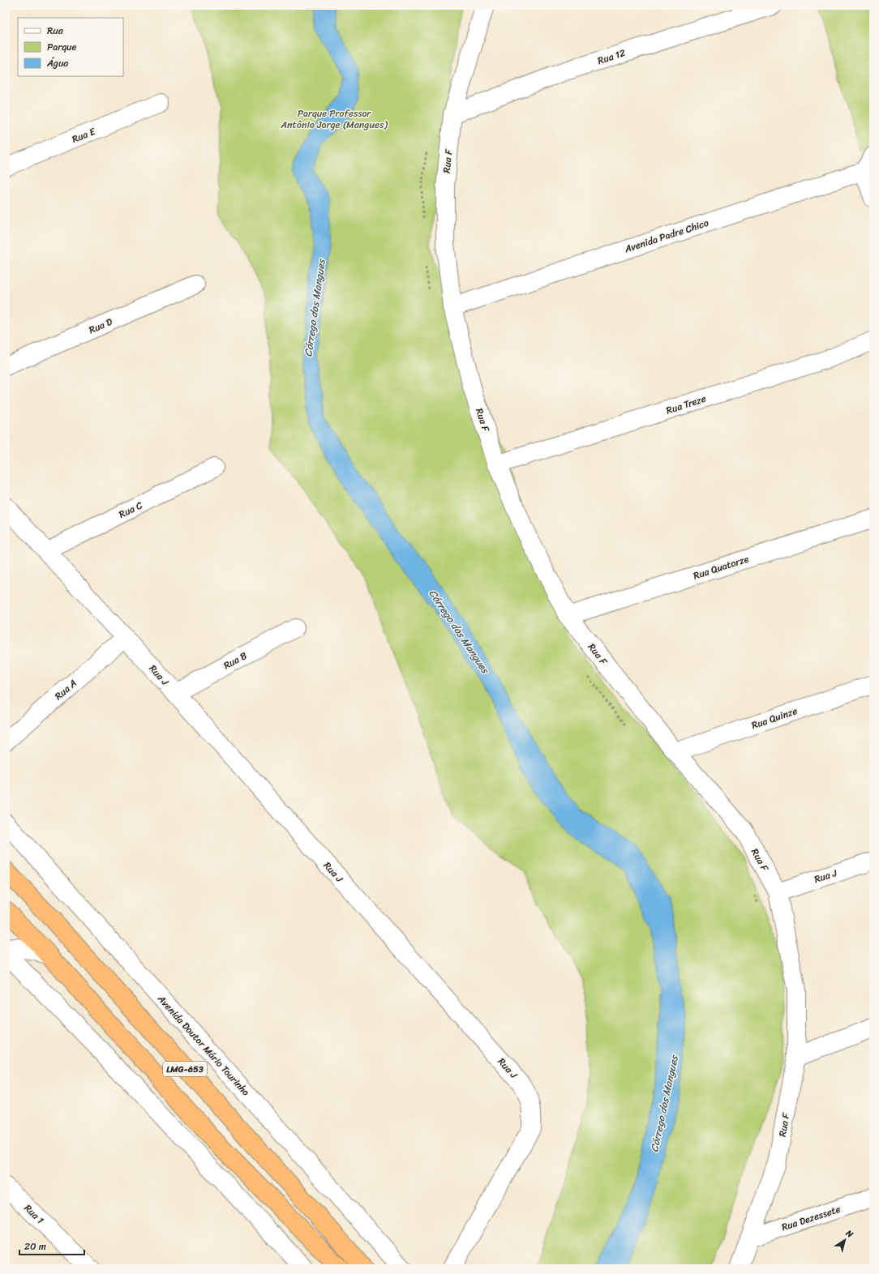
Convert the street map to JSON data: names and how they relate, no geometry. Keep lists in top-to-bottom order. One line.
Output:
{"streets":{"highway":["LMG-653"],"street":["Rua 12","Rua E","Rua F","Avenida Padre Chico","Rua D","Rua Treze","Rua C","Rua Quatorze","Rua B","Rua J","Rua A","Rua Quinze","Avenida Doutor Mário Tourinho","Rua 1","Rua Dezessete"]},"crossings":[["Rua 12","Rua F"],["Rua F","Avenida Padre Chico"],["Rua F","Rua Treze"],["Rua F","Rua Quatorze"],["Rua F","Rua J"],["Rua F","Rua Quinze"],["Rua F","Rua Dezessete"],["Rua C","Rua J"],["Rua B","Rua J"],["Rua J","Rua A"]],"water":["Córrego dos Mangues"],"parks":["Parque Professor Antônio Jorge (Mangues)"],"legend":["Rua","Parque","Água"],"scale_bar":"20 m","north":"top right"}
